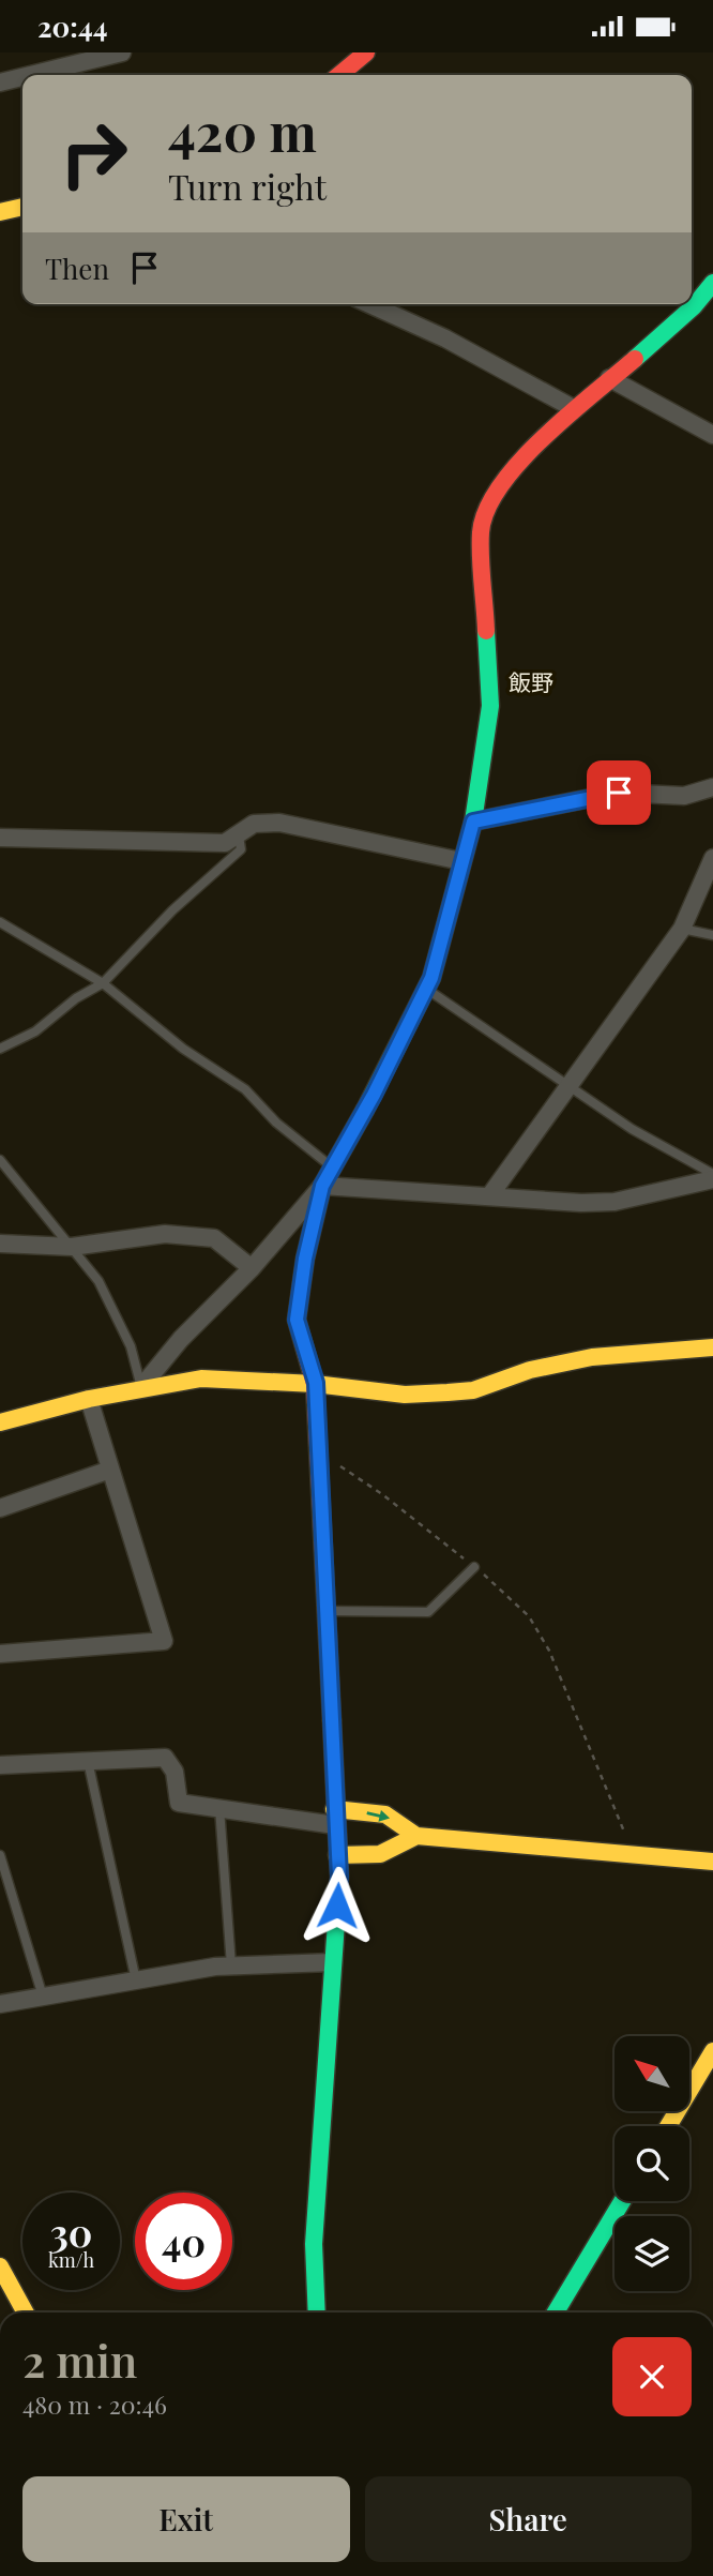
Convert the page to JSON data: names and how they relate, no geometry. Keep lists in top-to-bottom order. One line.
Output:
{"districts":["飯野"],"north":"top left","page":{"status":"20:44","turn":["420 m","Turn right"],"then":"Then","speed":"30 km/h","limit":"40","heading":["2 min","480 m · 20:46"],"buttons":["Exit","Share"]}}
